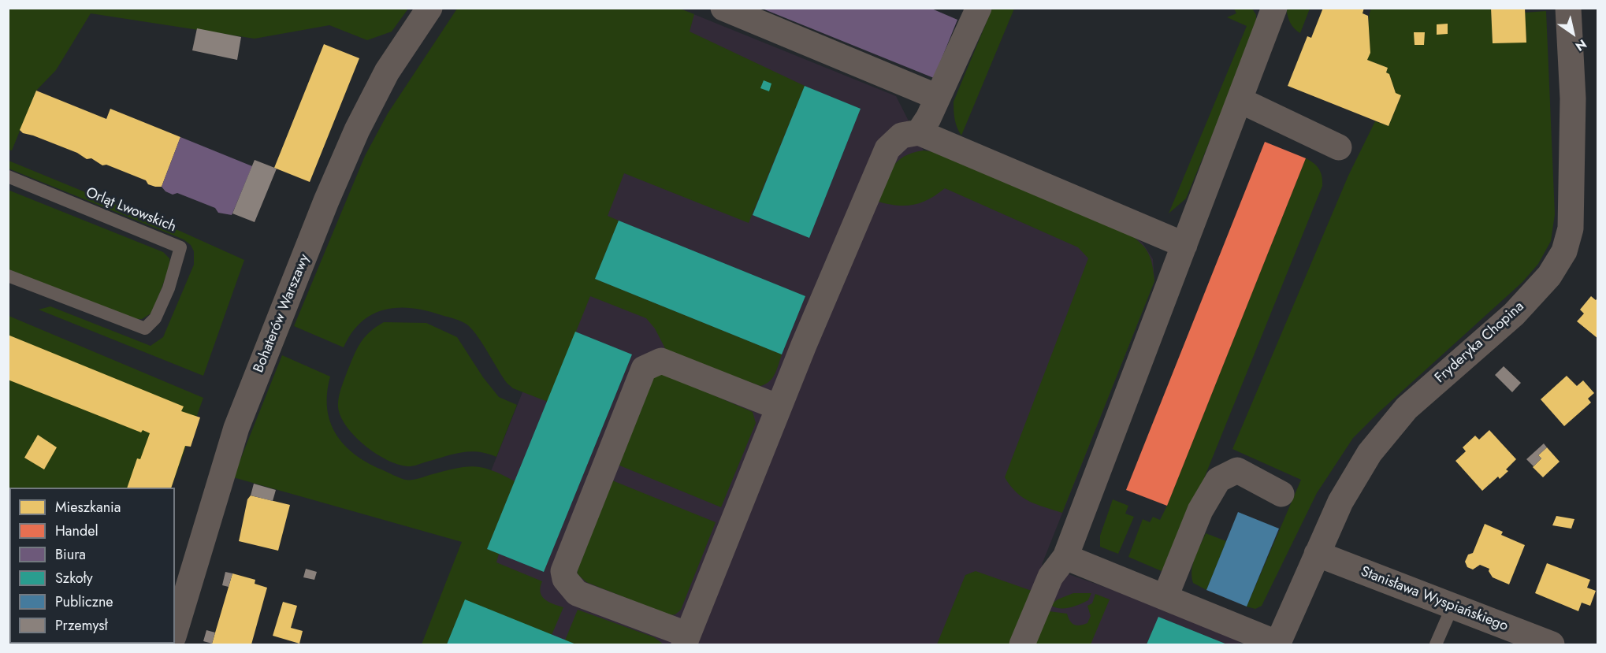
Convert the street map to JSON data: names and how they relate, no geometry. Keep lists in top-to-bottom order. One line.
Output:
{"streets":{"street":["Bohaterów Warszawy","Fryderyka Chopina","Stanisława Wyspiańskiego"],"lane":["Orląt Lwowskich"]},"crossings":[["Fryderyka Chopina","Stanisława Wyspiańskiego"]],"legend":["Mieszkania","Handel","Biura","Szkoły","Publiczne","Przemysł"],"north":"bottom right"}
